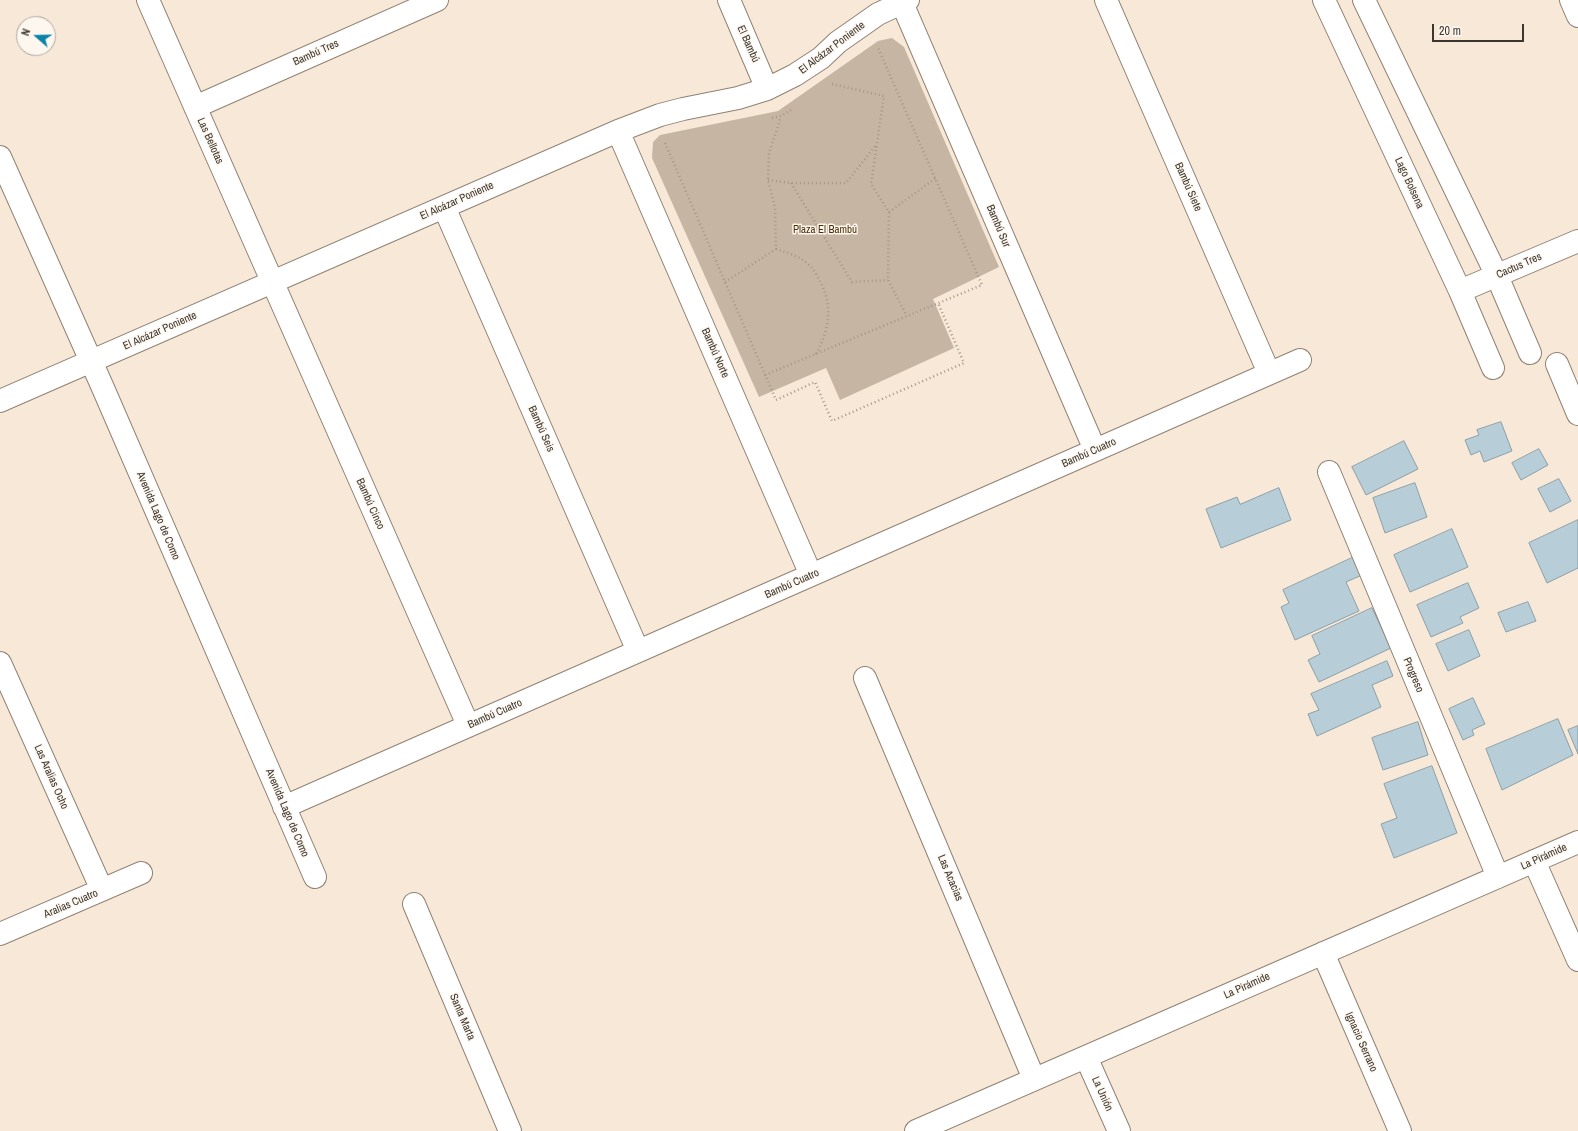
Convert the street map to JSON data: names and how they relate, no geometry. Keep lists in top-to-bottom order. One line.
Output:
{"streets":{"street":["El Bambú","El Alcázar Poniente","Bambú Tres","Las Bellotas","Lago Bolsena","Bambú Siete","Bambú Sur","Cactus Tres","Bambú Norte","Bambú Seis","Bambú Cuatro","Bambú Cinco","Avenida Lago de Como","Progreso","Las Aralias Ocho","La Pirámide","Las Acacias","Aralias Cuatro","Santa Marta","Ignacio Serrano","La Unión"]},"crossings":[["El Bambú","El Alcázar Poniente"],["El Alcázar Poniente","Las Bellotas"],["El Alcázar Poniente","Bambú Sur"],["El Alcázar Poniente","Bambú Norte"],["El Alcázar Poniente","Bambú Seis"],["El Alcázar Poniente","Bambú Cinco"],["El Alcázar Poniente","Avenida Lago de Como"],["Bambú Tres","Las Bellotas"],["Las Bellotas","Bambú Cinco"],["Lago Bolsena","Cactus Tres"],["Bambú Siete","Bambú Cuatro"],["Bambú Sur","Bambú Cuatro"],["Bambú Norte","Bambú Cuatro"],["Bambú Seis","Bambú Cuatro"],["Bambú Cuatro","Bambú Cinco"],["Bambú Cuatro","Avenida Lago de Como"],["Progreso","La Pirámide"],["Las Aralias Ocho","Aralias Cuatro"],["La Pirámide","Las Acacias"],["La Pirámide","Ignacio Serrano"],["La Pirámide","La Unión"]],"parks":["Plaza El Bambú"],"scale_bar":"20 m","north":"left"}
